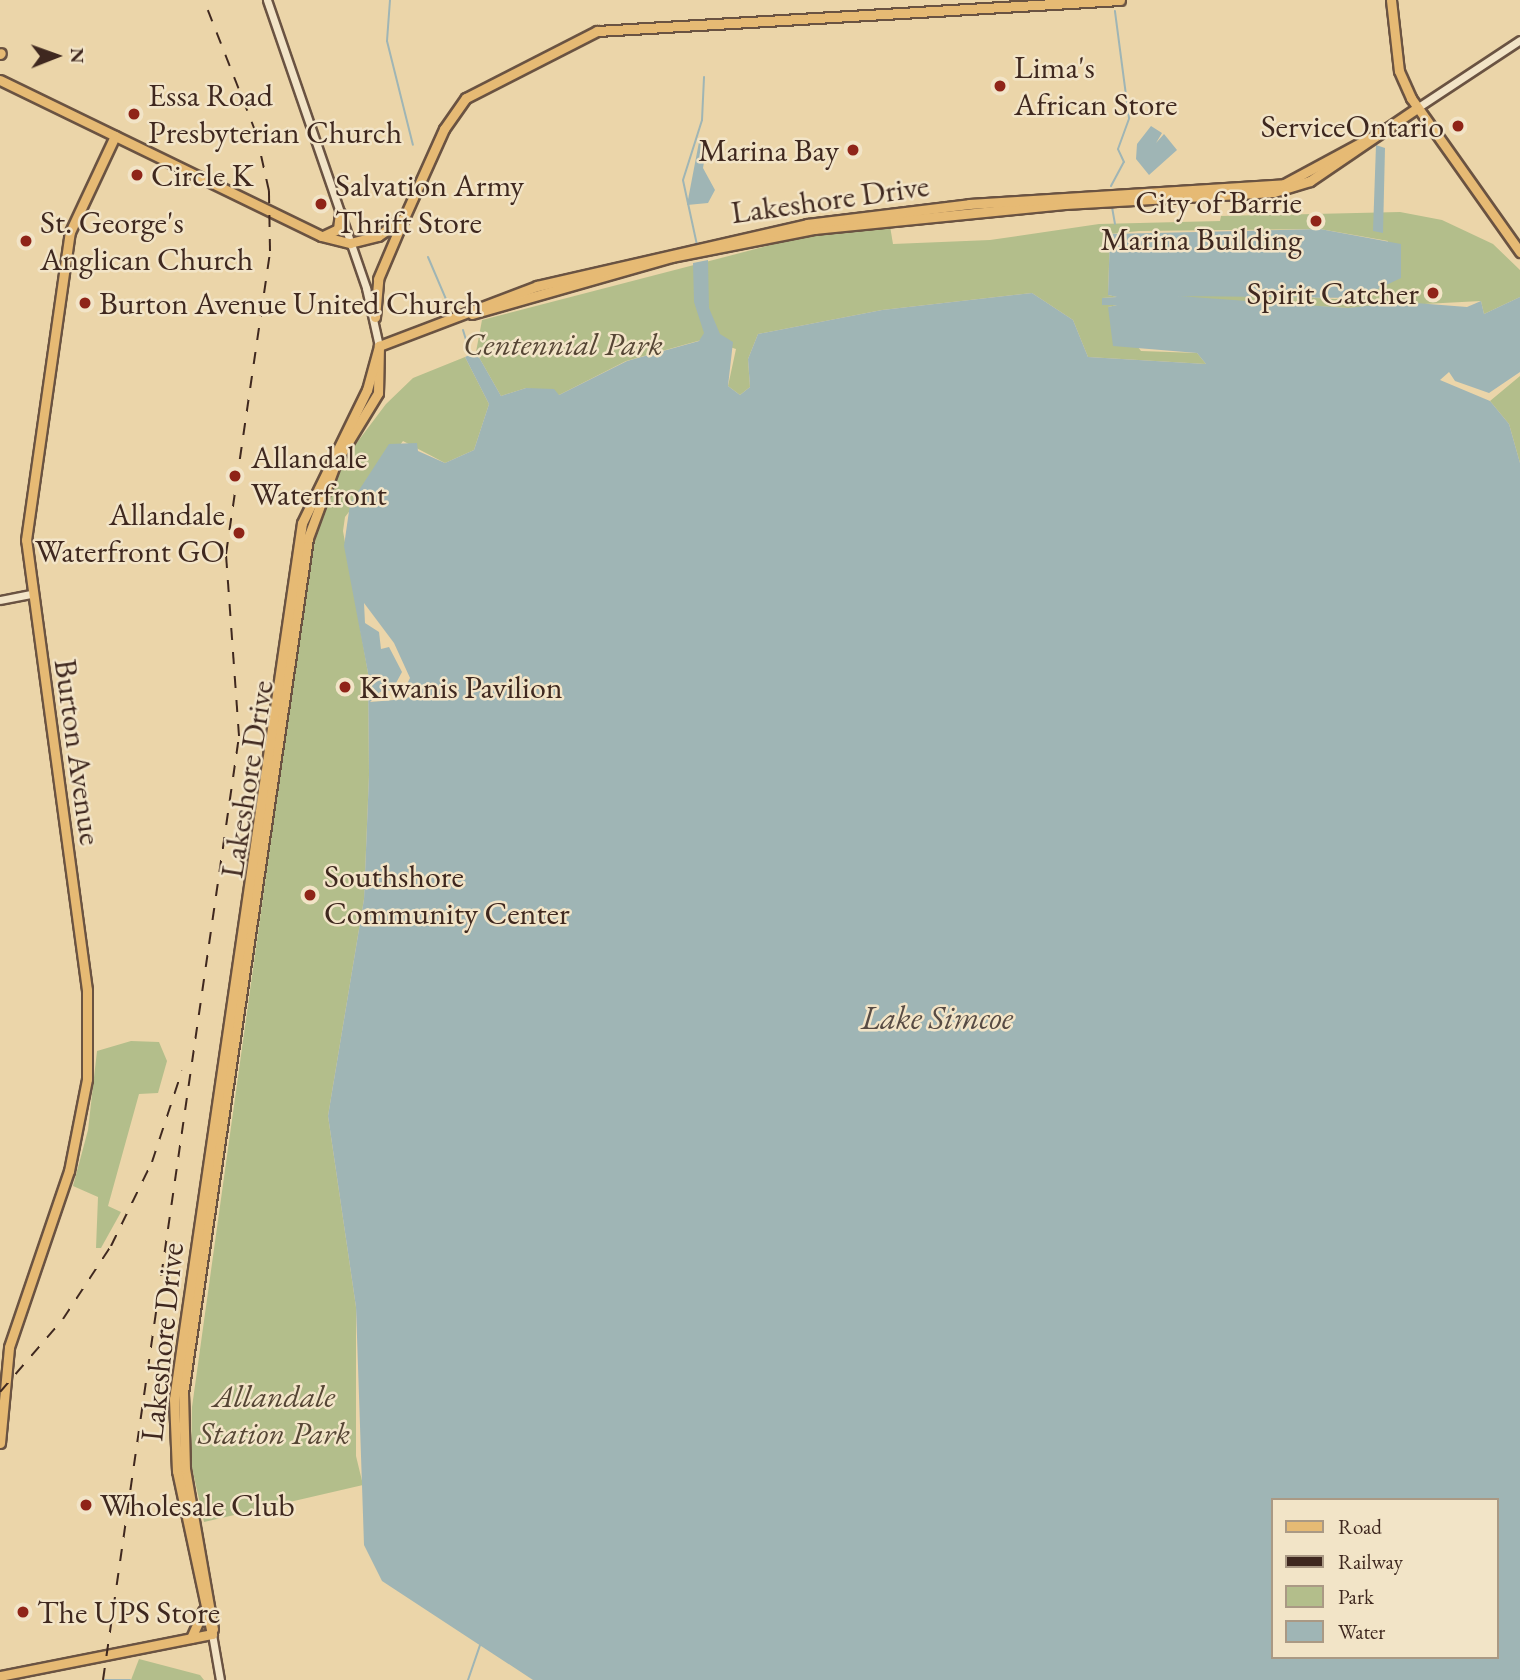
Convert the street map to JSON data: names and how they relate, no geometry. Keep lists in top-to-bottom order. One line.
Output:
{"streets":{"main road":["Lakeshore Drive","Burton Avenue"]},"water":["Lake Simcoe"],"parks":["Centennial Park","Allandale Station Park"],"places":["Lima's African Store","Essa Road Presbyterian Church","ServiceOntario","Marina Bay","Circle K","Salvation Army Thrift Store","City of Barrie Marina Building","St. George's Anglican Church","Spirit Catcher","Burton Avenue United Church","Allandale Waterfront","Allandale Waterfront GO","Kiwanis Pavilion","Southshore Community Center","Wholesale Club","The UPS Store"],"legend":["Road","Railway","Park","Water"],"north":"right"}
